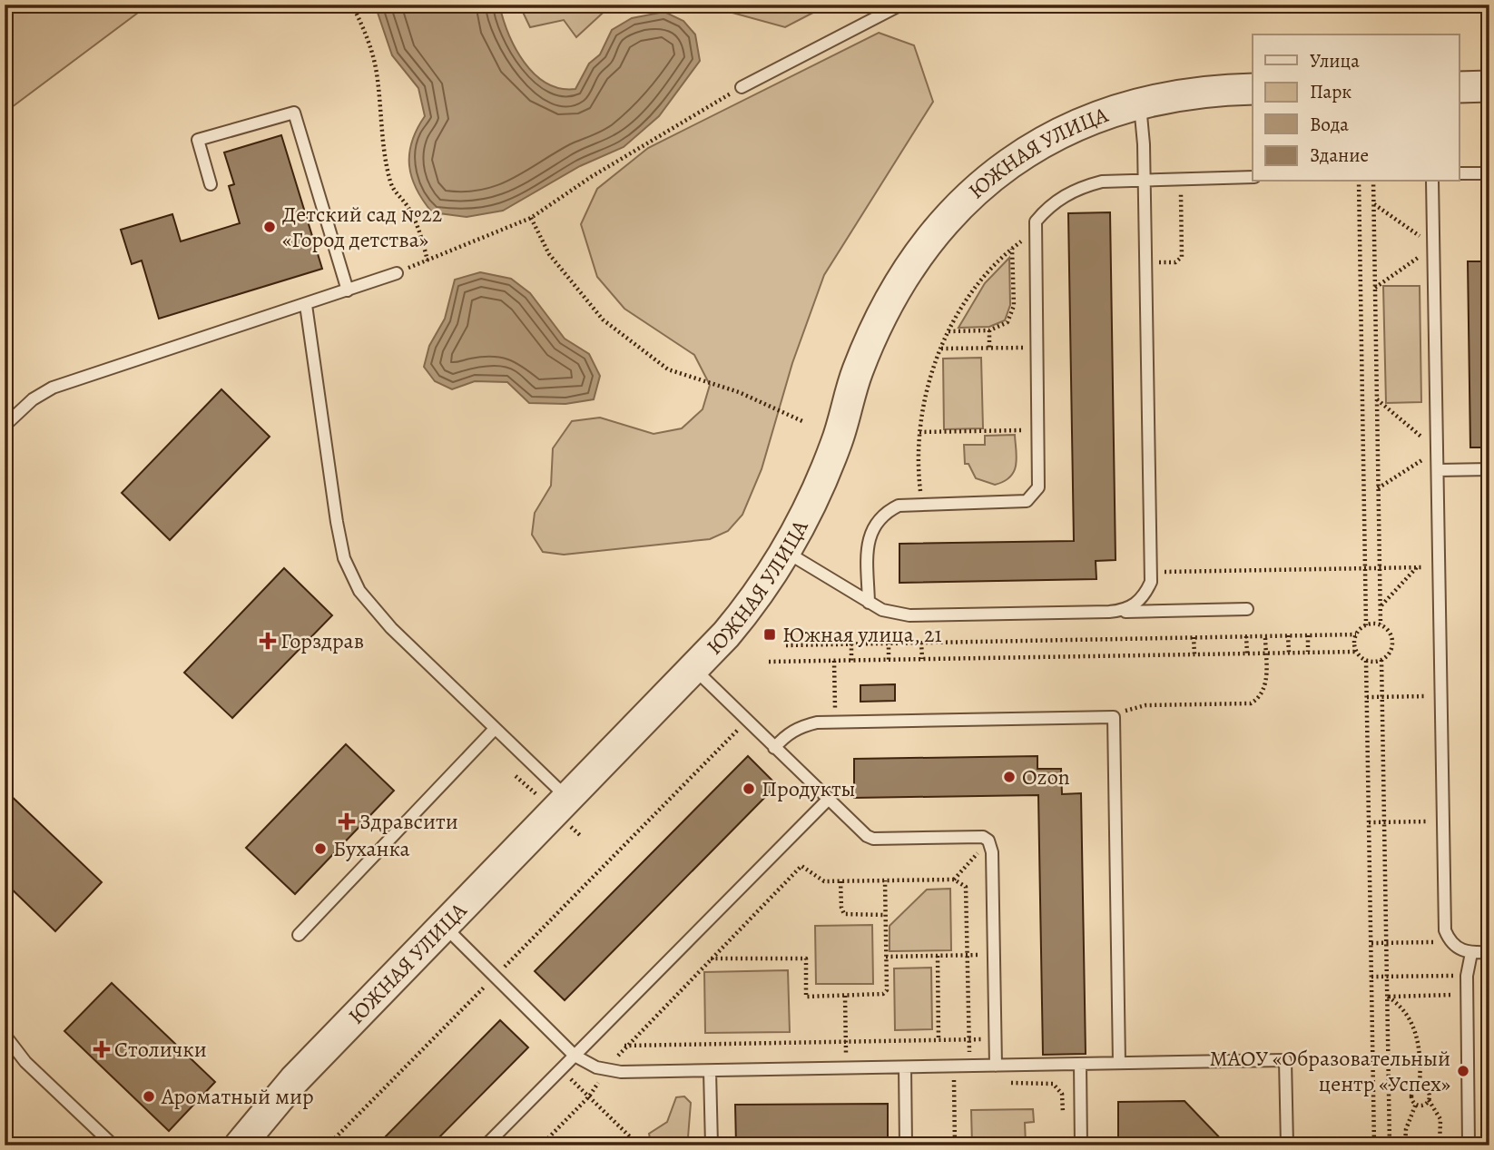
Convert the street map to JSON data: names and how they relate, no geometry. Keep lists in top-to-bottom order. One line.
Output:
{"streets":{"street":["ЮЖНАЯ УЛИЦА"]},"places":{"other":["Детский сад №22 «Город детства»","Ozon","Продукты","Буханка","МАОУ «Образовательный центр «Успех»","Ароматный мир"],"transit":["Южная улица, 21"],"health":["Горздрав","Здравсити","Столички"]},"legend":["Улица","Парк","Вода","Здание"]}
